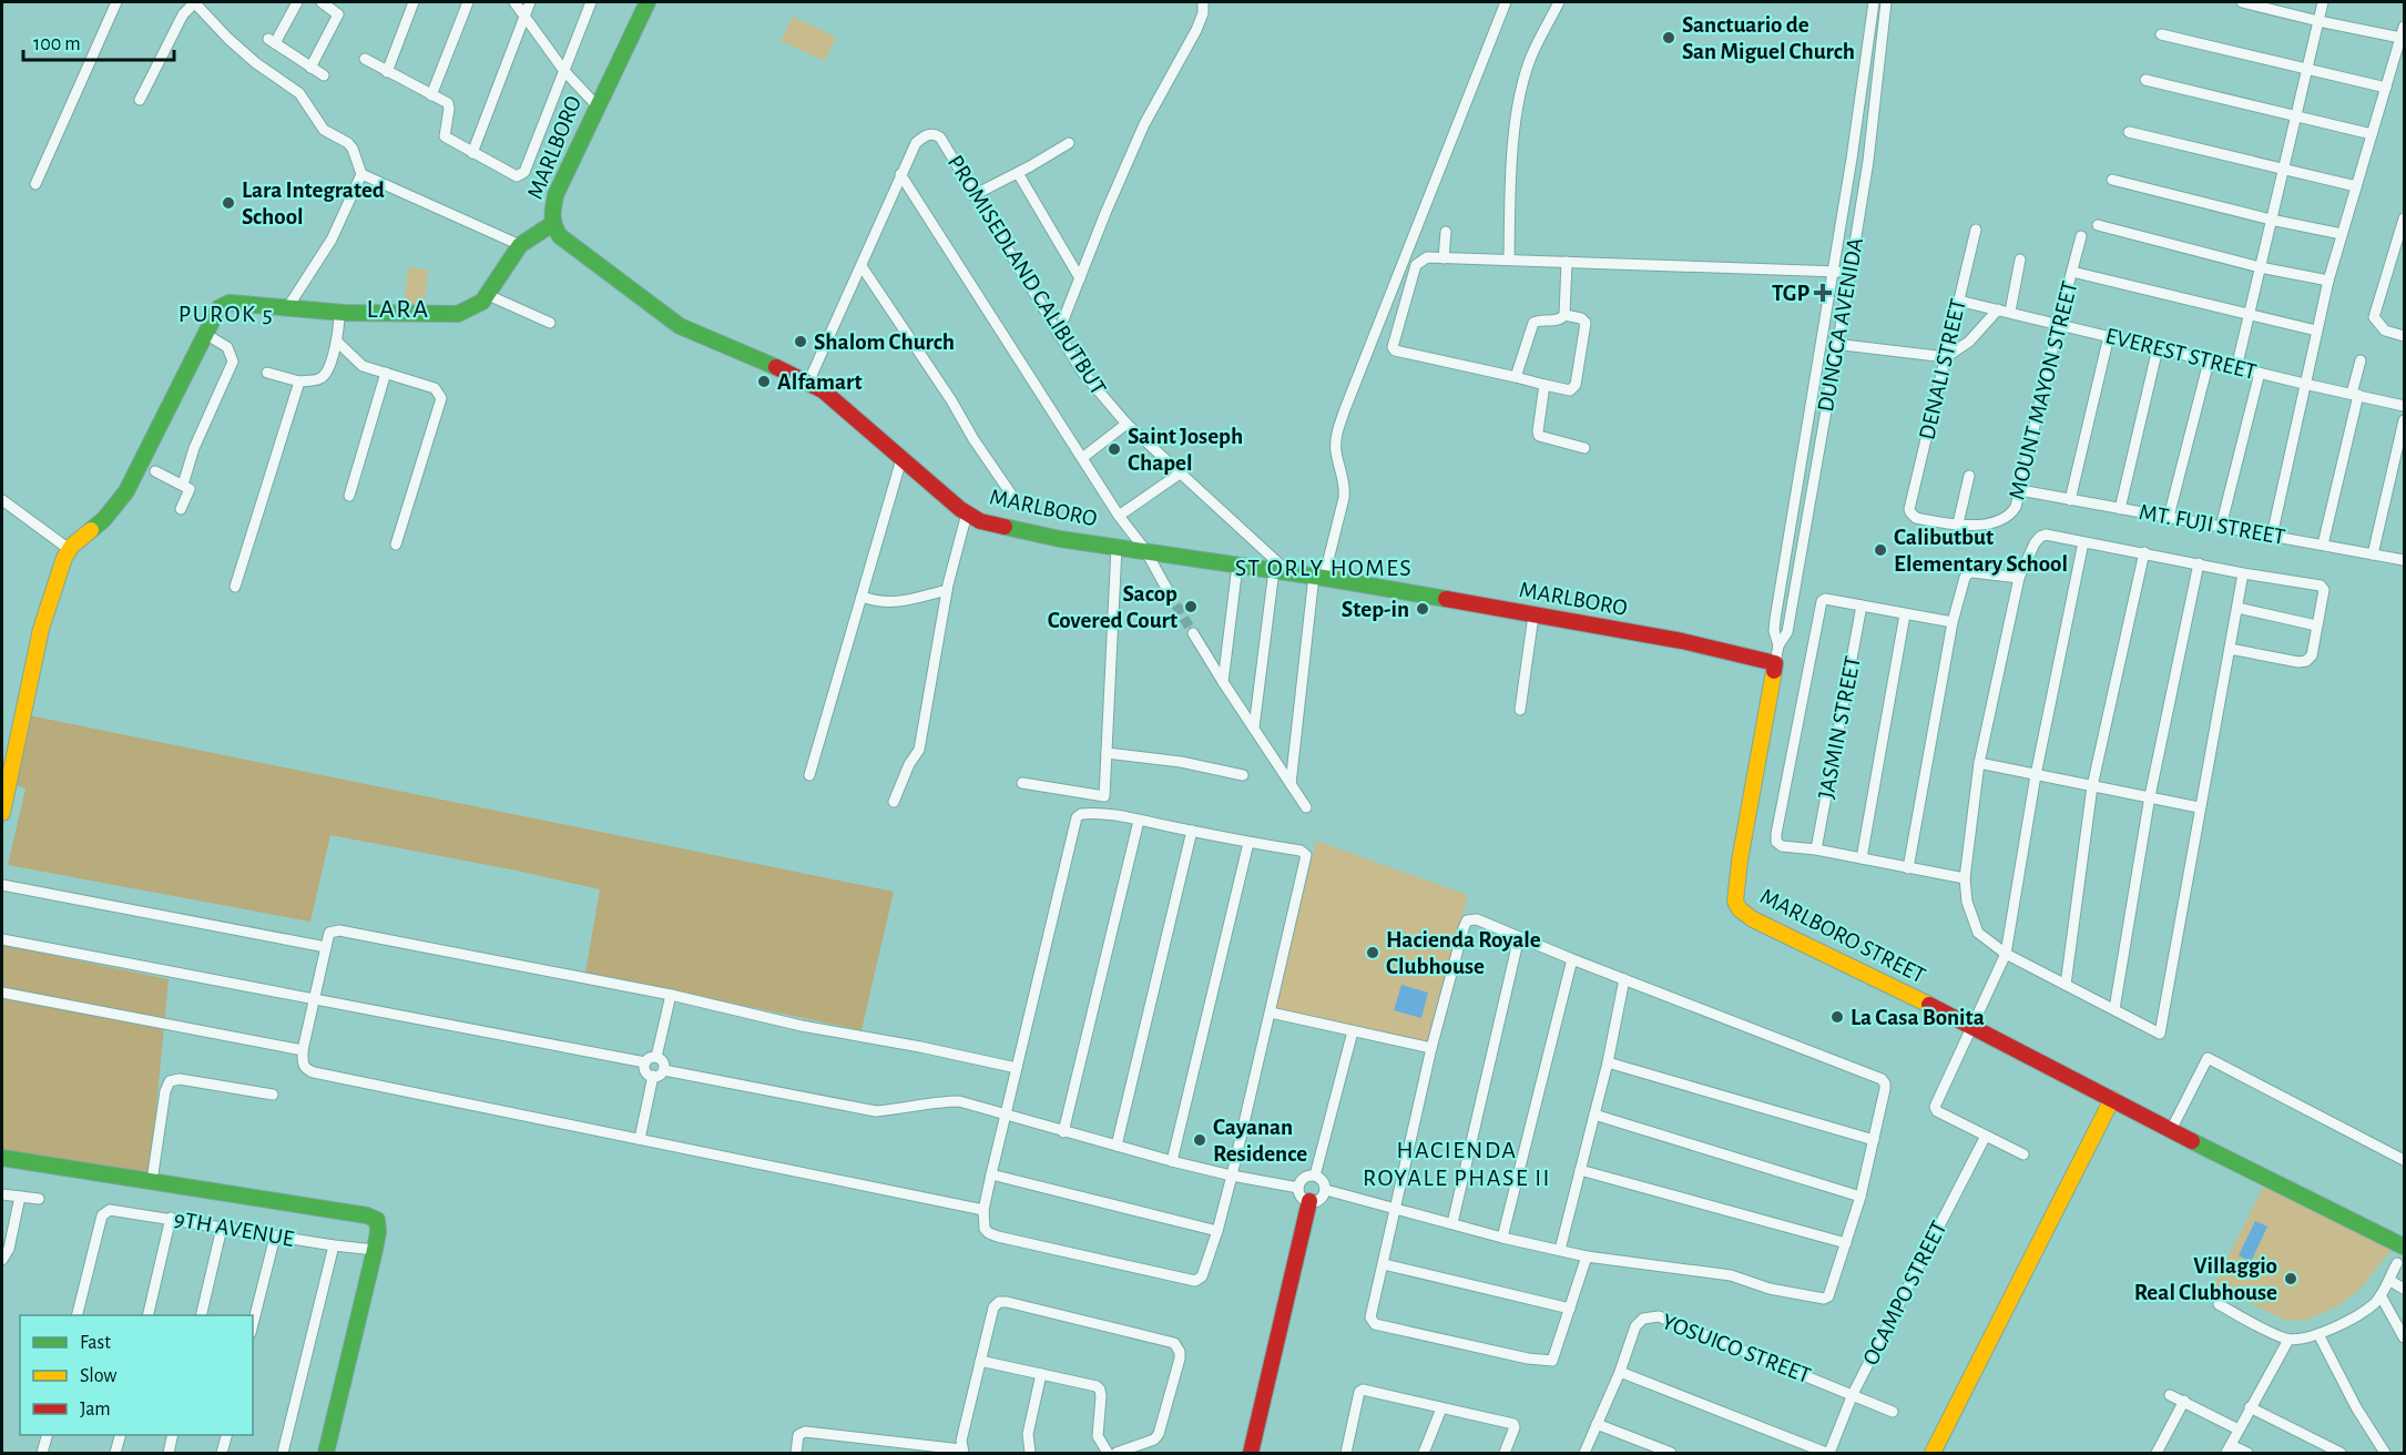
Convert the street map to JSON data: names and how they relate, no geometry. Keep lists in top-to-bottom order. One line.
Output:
{"streets":{"street":["MARLBORO","PROMISEDLAND CALIBUTBUT","DUNGCA AVENIDA","EVEREST STREET","DENALI STREET","MOUNT MAYON STREET","MT. FUJI STREET","JASMIN STREET","MARLBORO STREET","9TH AVENUE","OCAMPO STREET","YOSUICO STREET"]},"crossings":[["MARLBORO","PROMISEDLAND CALIBUTBUT"],["MARLBORO","DUNGCA AVENIDA"],["MARLBORO","MARLBORO STREET"],["DUNGCA AVENIDA","MARLBORO STREET"],["EVEREST STREET","DENALI STREET"],["EVEREST STREET","MOUNT MAYON STREET"],["DENALI STREET","MOUNT MAYON STREET"],["MOUNT MAYON STREET","MT. FUJI STREET"],["OCAMPO STREET","YOSUICO STREET"]],"districts":["LARA","PUROK 5","ST ORLY HOMES","HACIENDA ROYALE PHASE II"],"places":{"other":["Sanctuario de San Miguel Church","Lara Integrated School","Shalom Church","Alfamart","Saint Joseph Chapel","Calibutbut Elementary School","Sacop Covered Court","Step-in","Hacienda Royale Clubhouse","La Casa Bonita","Cayanan Residence","Villaggio Real Clubhouse"],"health":["TGP"]},"legend":["Fast","Slow","Jam"],"scale_bar":"100 m"}
